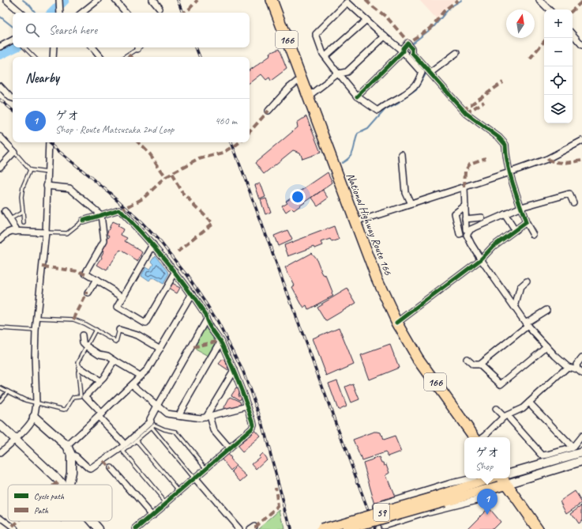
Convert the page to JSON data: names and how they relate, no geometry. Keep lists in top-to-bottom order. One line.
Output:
{"streets":{"highway":["166","National Highway Route 166"],"main road":["59"]},"legend":["Cycle path","Path"],"north":"top","page":{"map_buttons":["+","−"],"search":"Search here","heading":"Nearby","list":[{"mark":"1","name":"ゲオ","note":"Shop · Route Matsusaka 2nd Loop","value":"460 m"}],"popup":["ゲオ","Shop"],"pins":"1"}}
